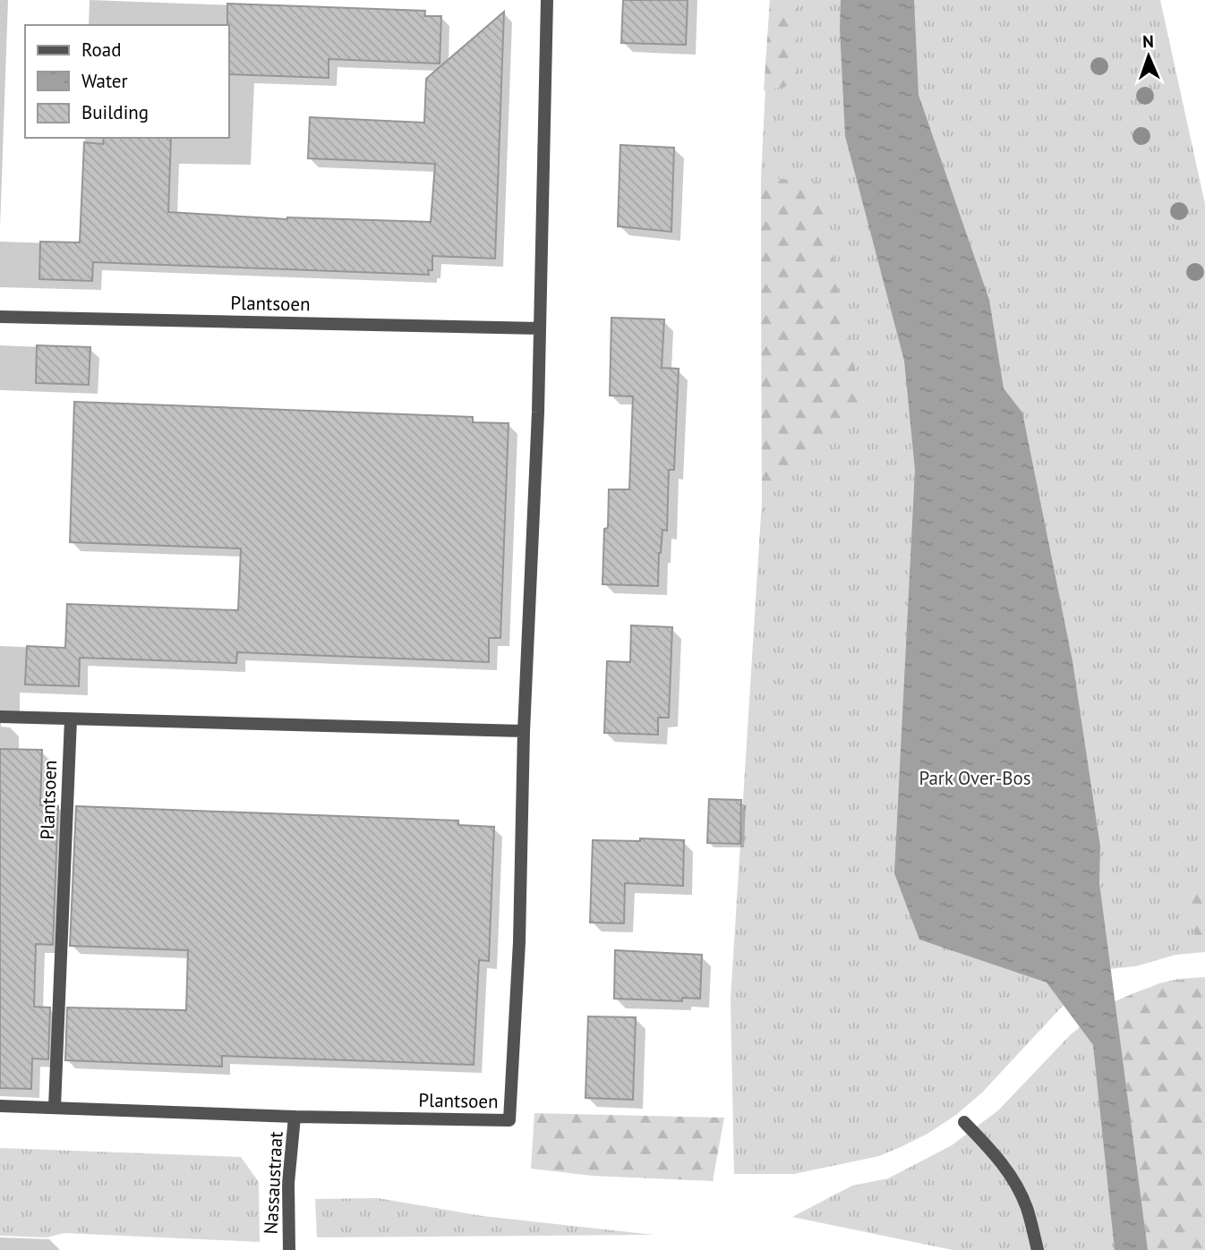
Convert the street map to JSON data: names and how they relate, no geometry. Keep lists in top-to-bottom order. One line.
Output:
{"streets":{"street":["Plantsoen","Nassaustraat"]},"crossings":[["Plantsoen","Nassaustraat"]],"parks":["Park Over-Bos"],"legend":["Road","Water","Building"],"north":"top"}
